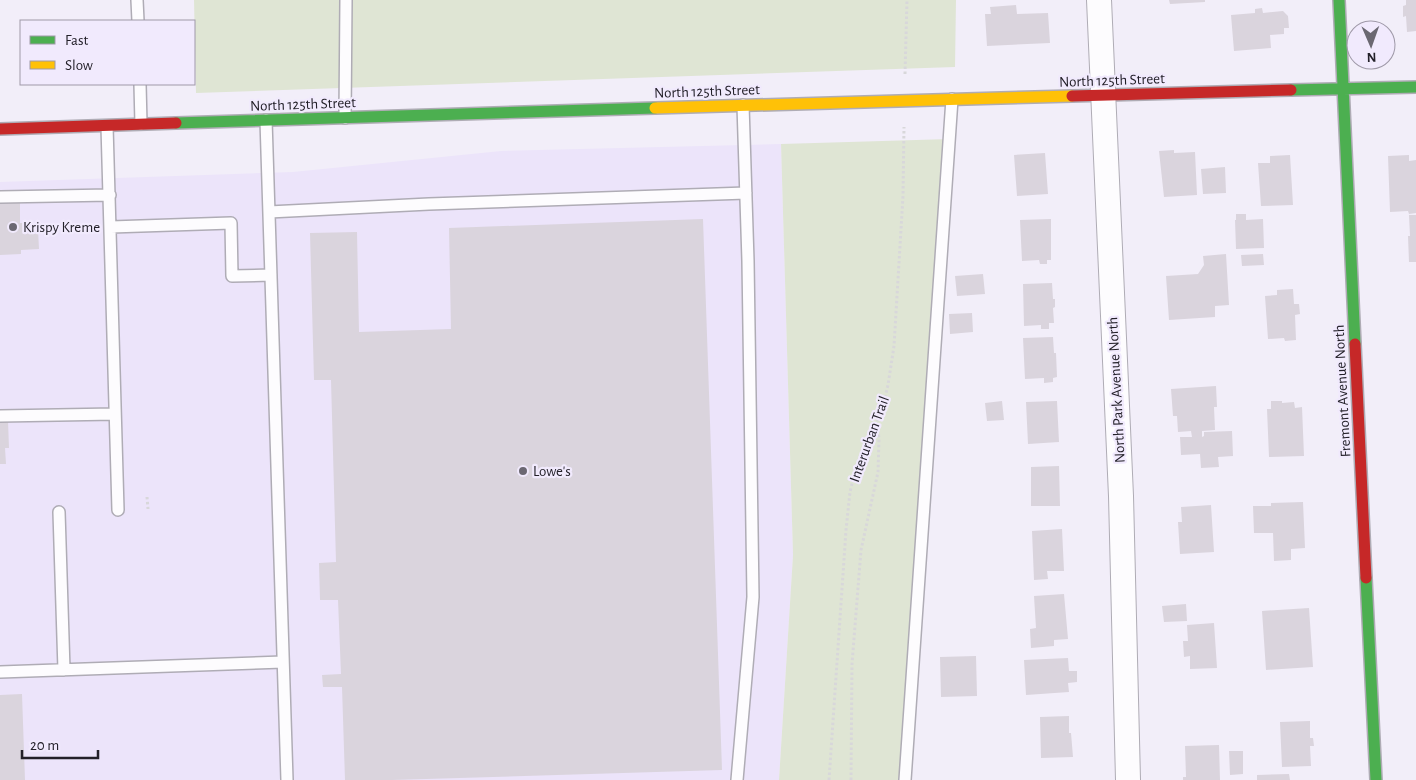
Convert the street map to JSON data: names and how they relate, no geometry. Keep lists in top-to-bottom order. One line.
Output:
{"streets":{"street":["North 125th Street","North Park Avenue North","Fremont Avenue North"],"path":["Interurban Trail"]},"crossings":[["North 125th Street","North Park Avenue North"],["North 125th Street","Fremont Avenue North"]],"places":["Krispy Kreme","Lowe's"],"legend":["Fast","Slow"],"scale_bar":"20 m","north":"bottom"}
